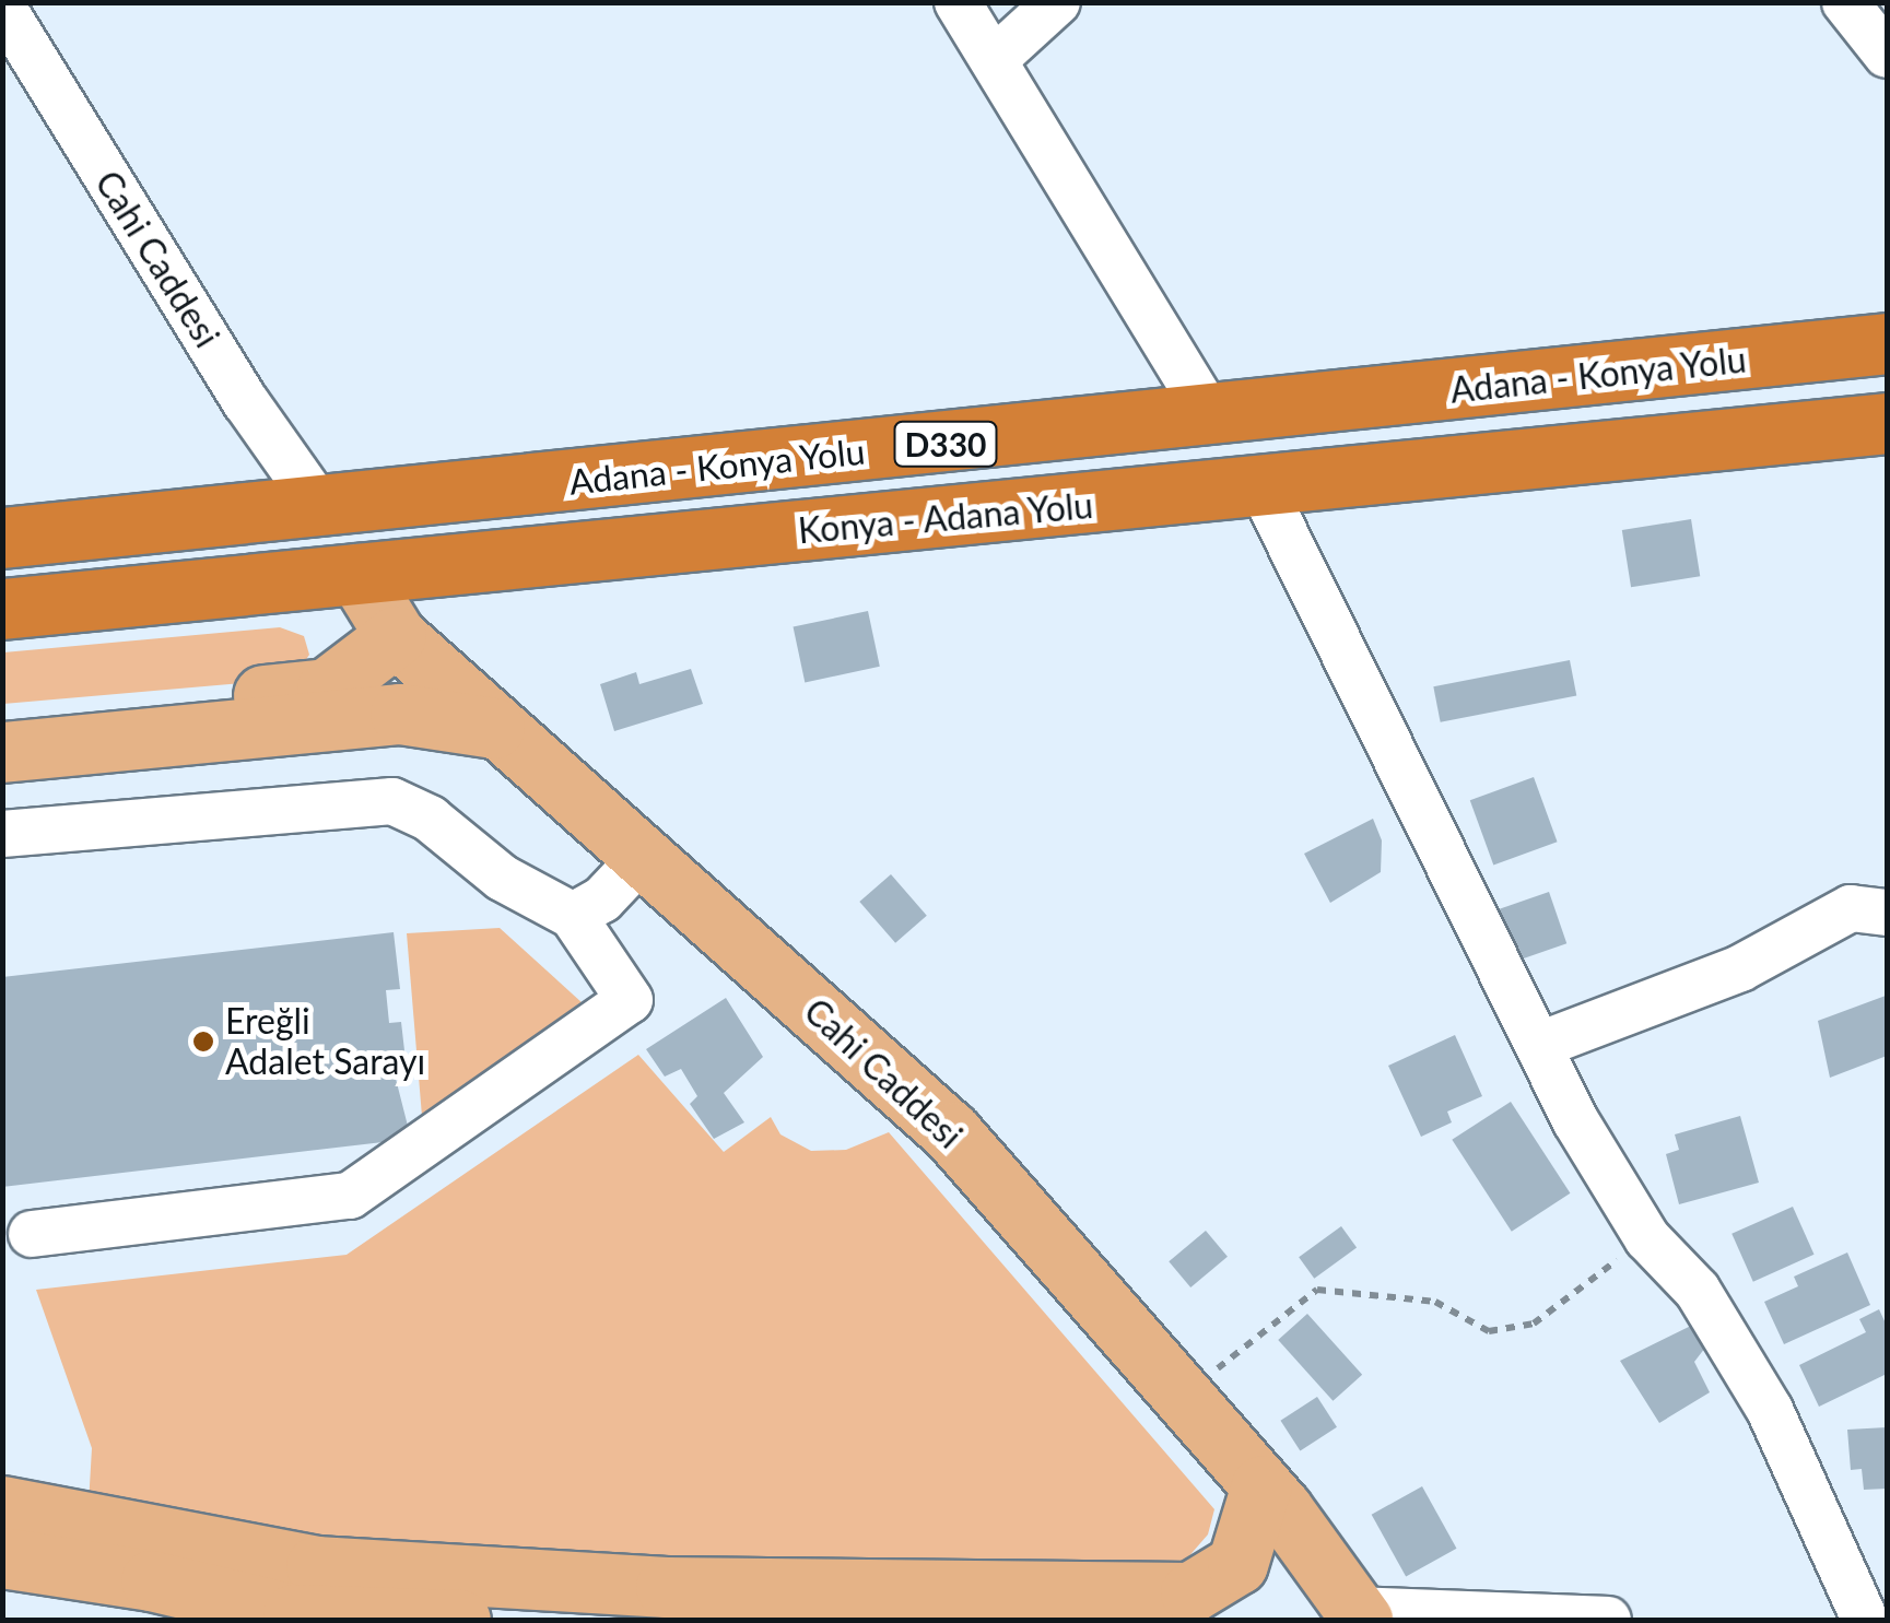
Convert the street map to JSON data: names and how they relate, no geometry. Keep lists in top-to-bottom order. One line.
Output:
{"streets":{"highway":["Adana - Konya Yolu","D330","Konya - Adana Yolu"],"main road":["Cahi Caddesi"]},"crossings":[["Cahi Caddesi","Adana - Konya Yolu"],["Cahi Caddesi","Konya - Adana Yolu"]],"places":["Ereğli Adalet Sarayı"]}
